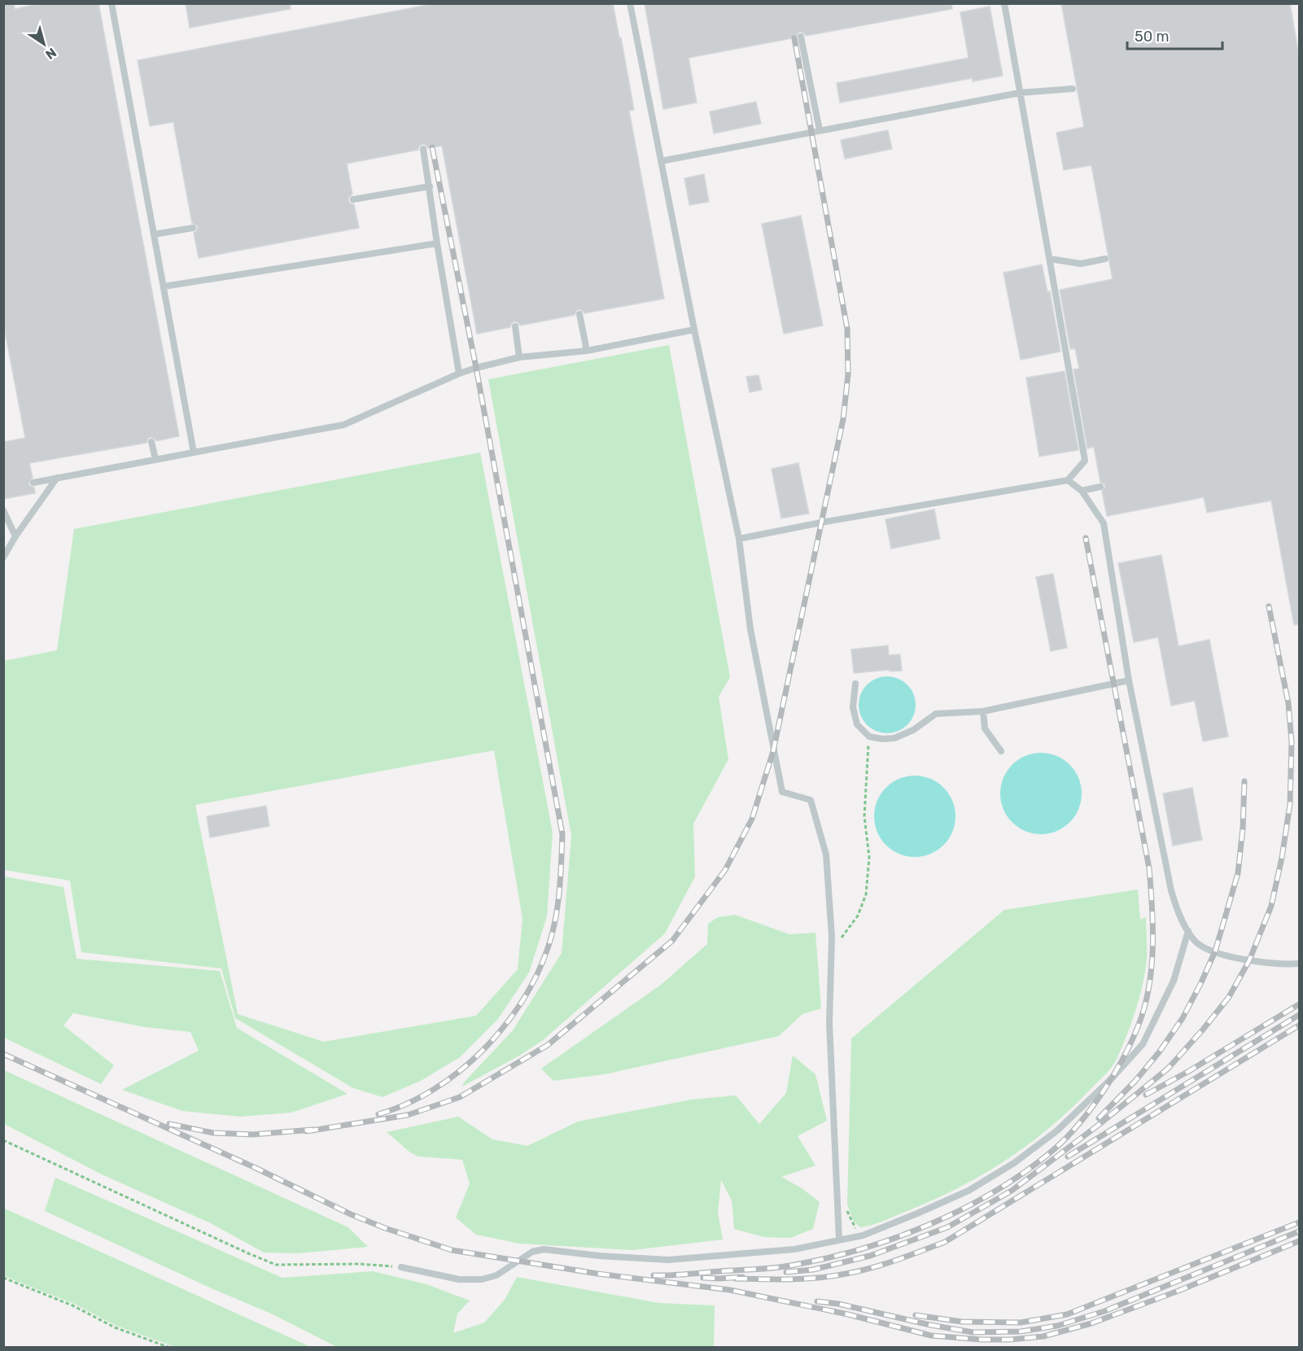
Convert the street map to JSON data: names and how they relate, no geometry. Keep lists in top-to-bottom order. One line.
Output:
{"scale_bar":"50 m","north":"bottom right"}
